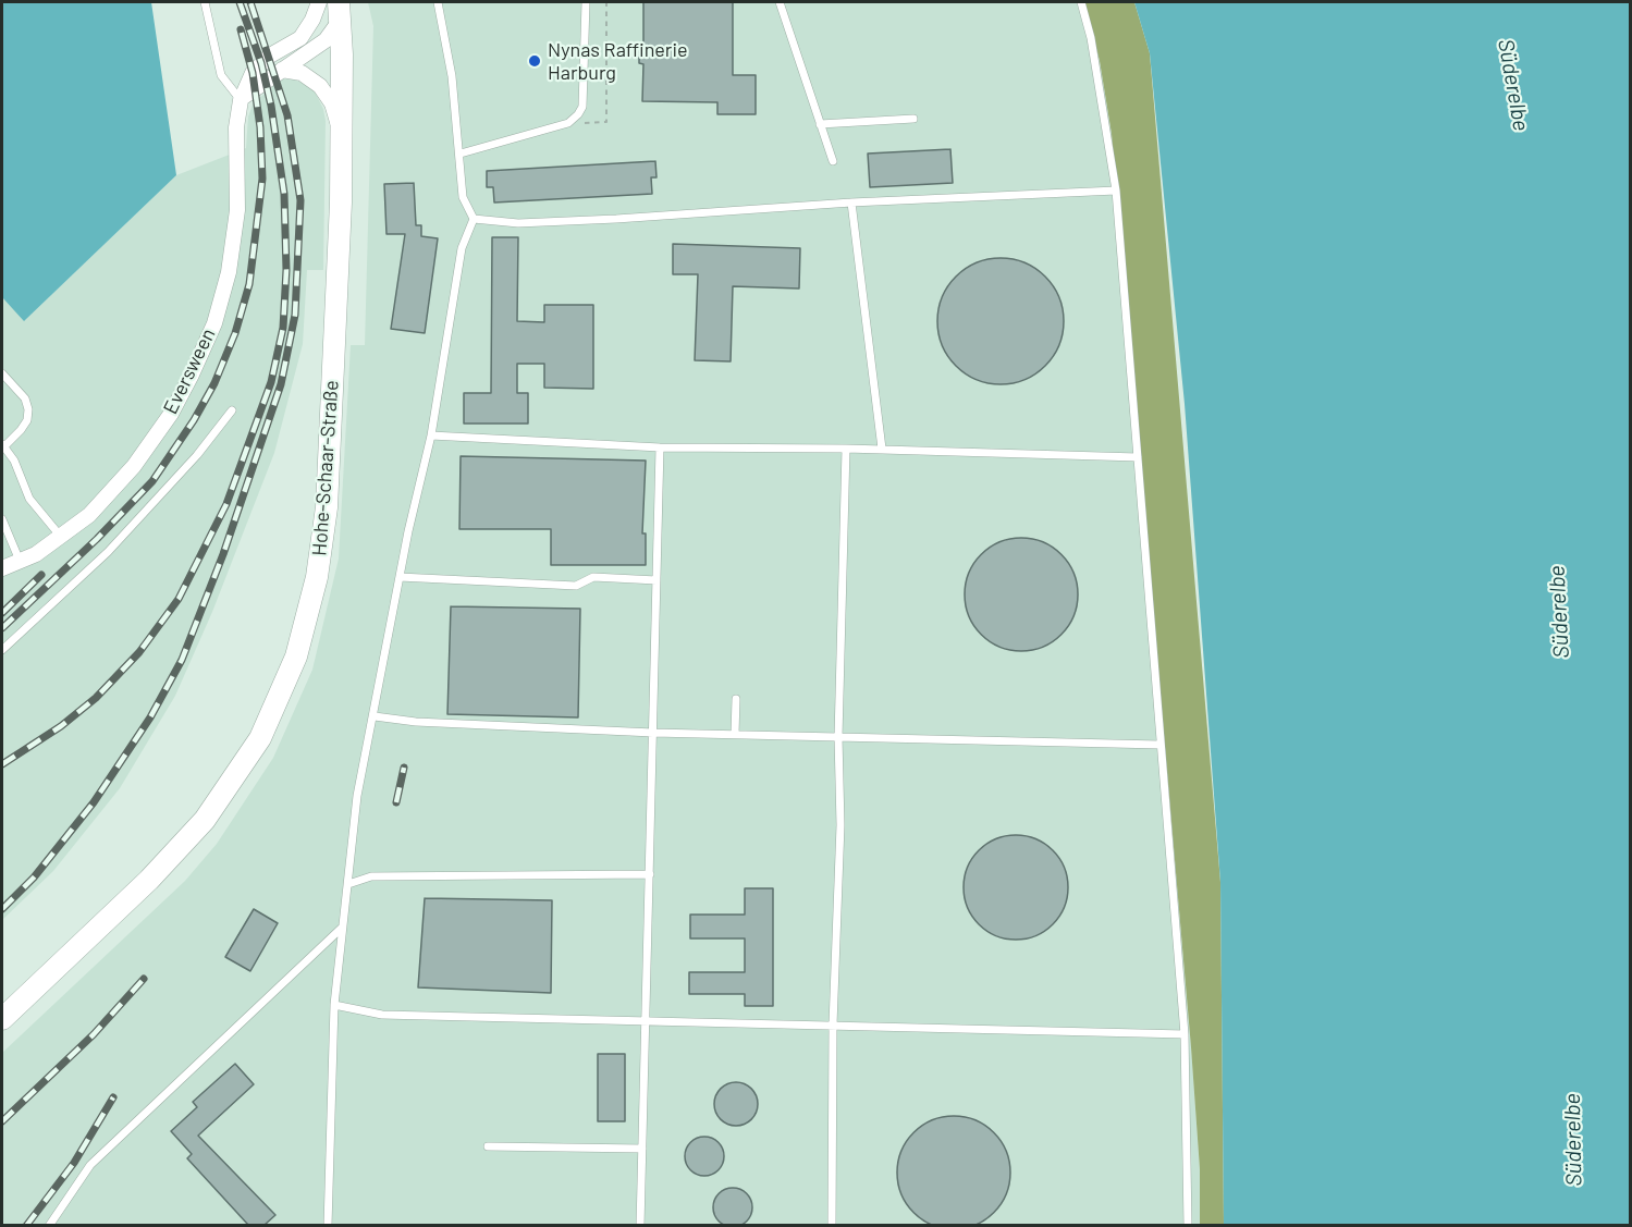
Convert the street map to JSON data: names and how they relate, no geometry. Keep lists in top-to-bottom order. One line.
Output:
{"streets":{"main road":["Hohe-Schaar-Straße"],"street":["Eversween"]},"water":["Süderelbe"],"places":["Nynas Raffinerie Harburg"]}
